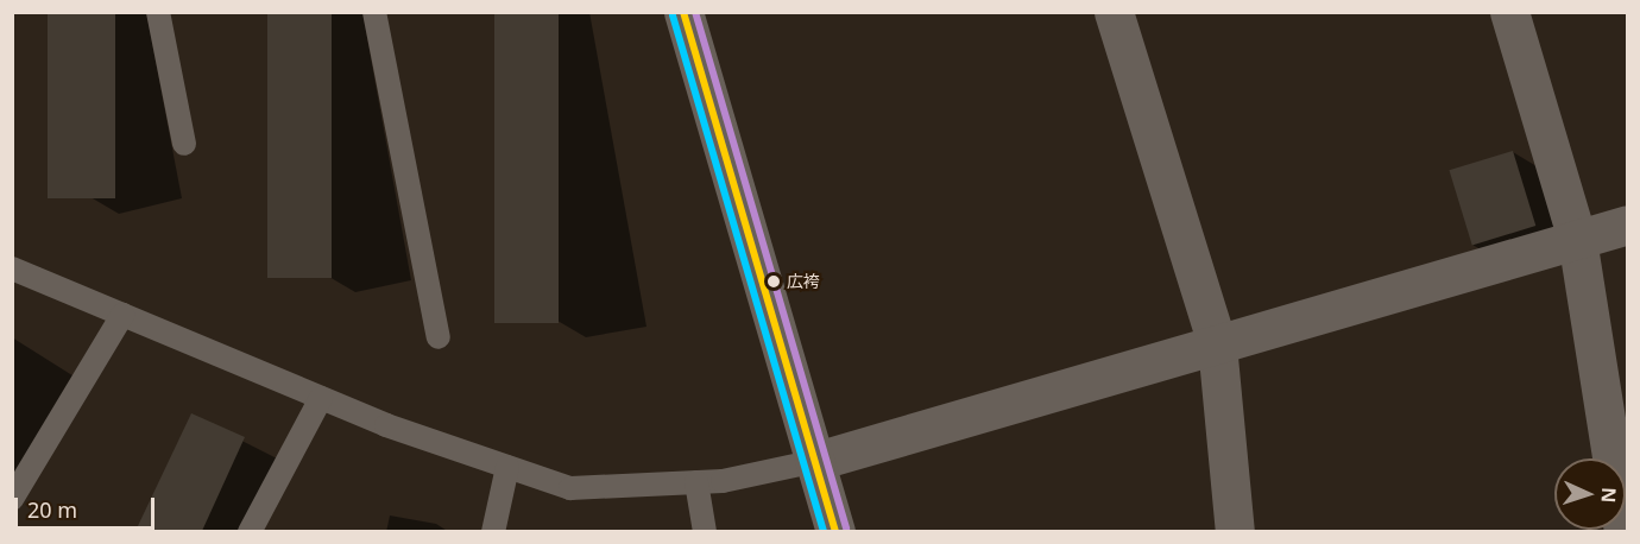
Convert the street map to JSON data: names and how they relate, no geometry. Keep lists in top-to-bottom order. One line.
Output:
{"places":["広袴"],"scale_bar":"20 m","north":"right"}
